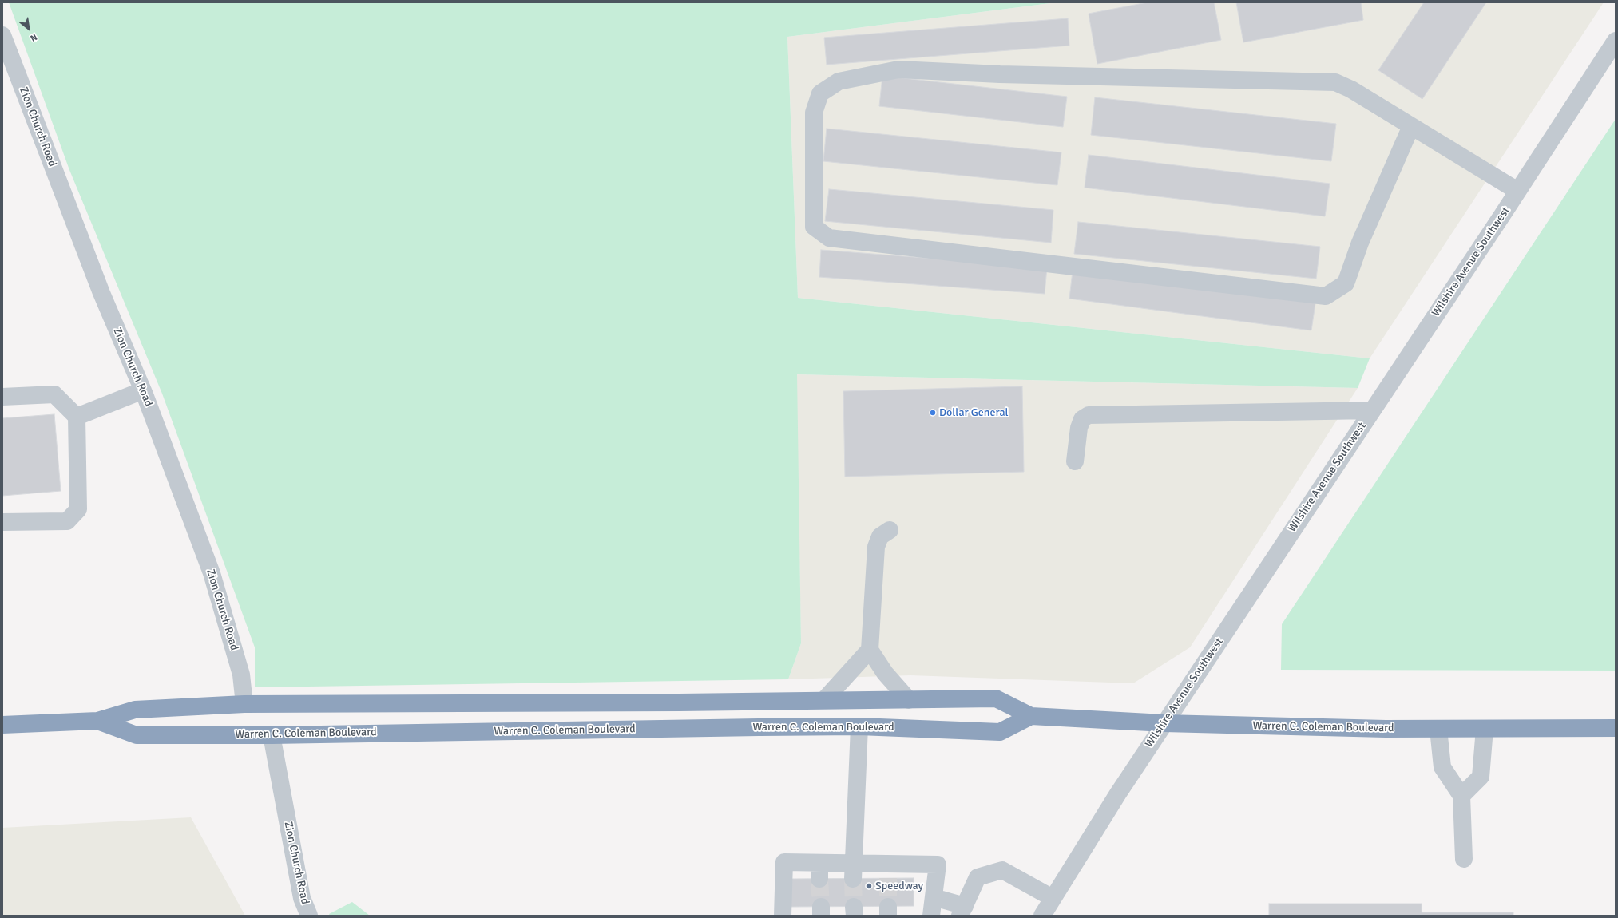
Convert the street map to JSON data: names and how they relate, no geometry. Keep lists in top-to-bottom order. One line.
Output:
{"streets":{"highway":["Warren C. Coleman Boulevard"],"street":["Zion Church Road","Wilshire Avenue Southwest"]},"crossings":[["Zion Church Road","Warren C. Coleman Boulevard"],["Wilshire Avenue Southwest","Warren C. Coleman Boulevard"]],"places":["Dollar General","Speedway"],"north":"bottom right"}
